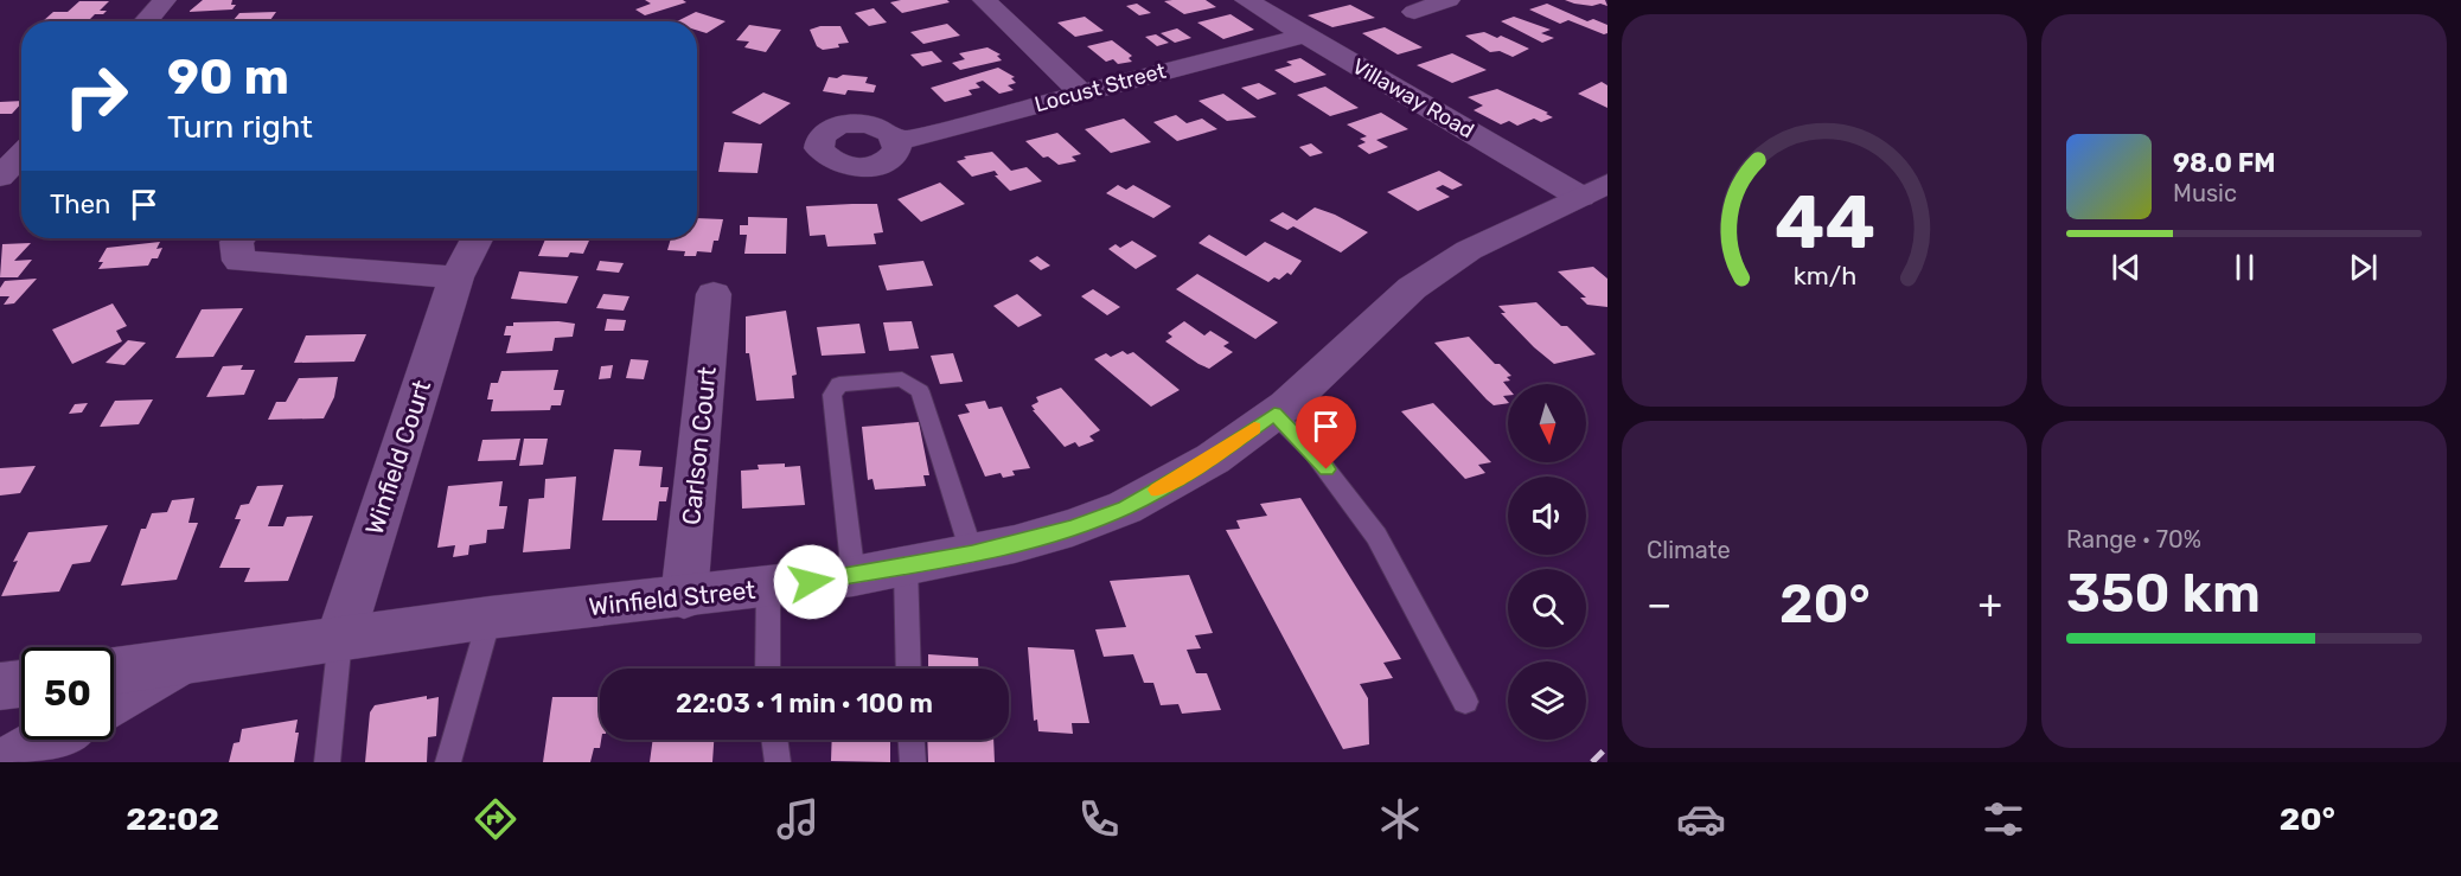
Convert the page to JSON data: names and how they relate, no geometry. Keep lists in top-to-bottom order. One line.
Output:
{"streets":{"street":["Locust Street","Villaway Road","Carlson Court","Winfield Court","Winfield Street"]},"crossings":[["Locust Street","Villaway Road"],["Villaway Road","Winfield Street"],["Carlson Court","Winfield Street"],["Winfield Court","Winfield Street"]],"north":"bottom","page":{"turn":["90 m","Turn right"],"song":["98.0 FM","Music"],"then":"Then","tile":["Climate",["Range · 70%","350 km"]],"heat":["−","20°","+"],"limit":"50","trip":"22:03 · 1 min · 100 m","tabs":["22:02","20°"],"gauge":["44","km/h"]}}
